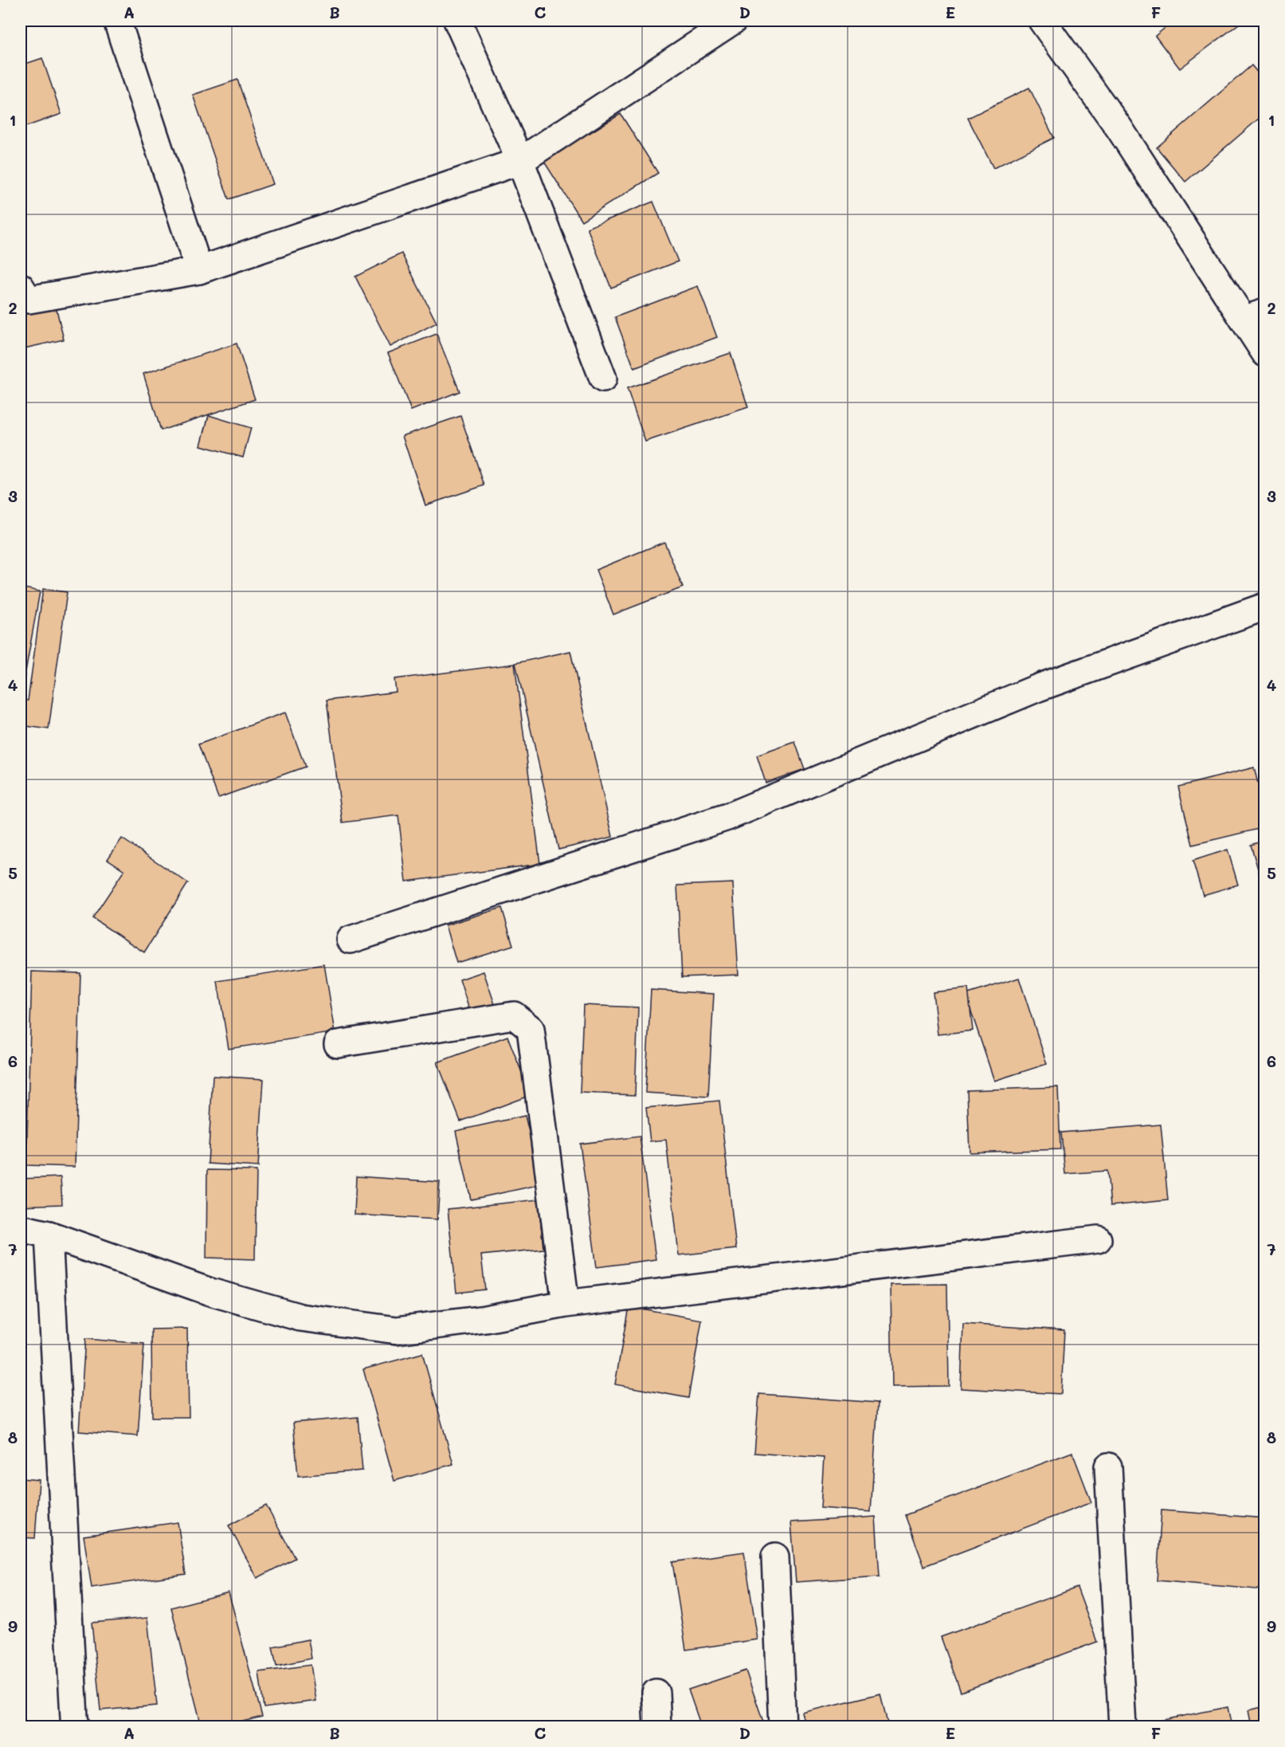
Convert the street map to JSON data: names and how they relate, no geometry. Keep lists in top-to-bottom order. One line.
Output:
{"grid":{"columns":["A","B","C","D","E","F"],"rows":["1","2","3","4","5","6","7","8","9"]}}
